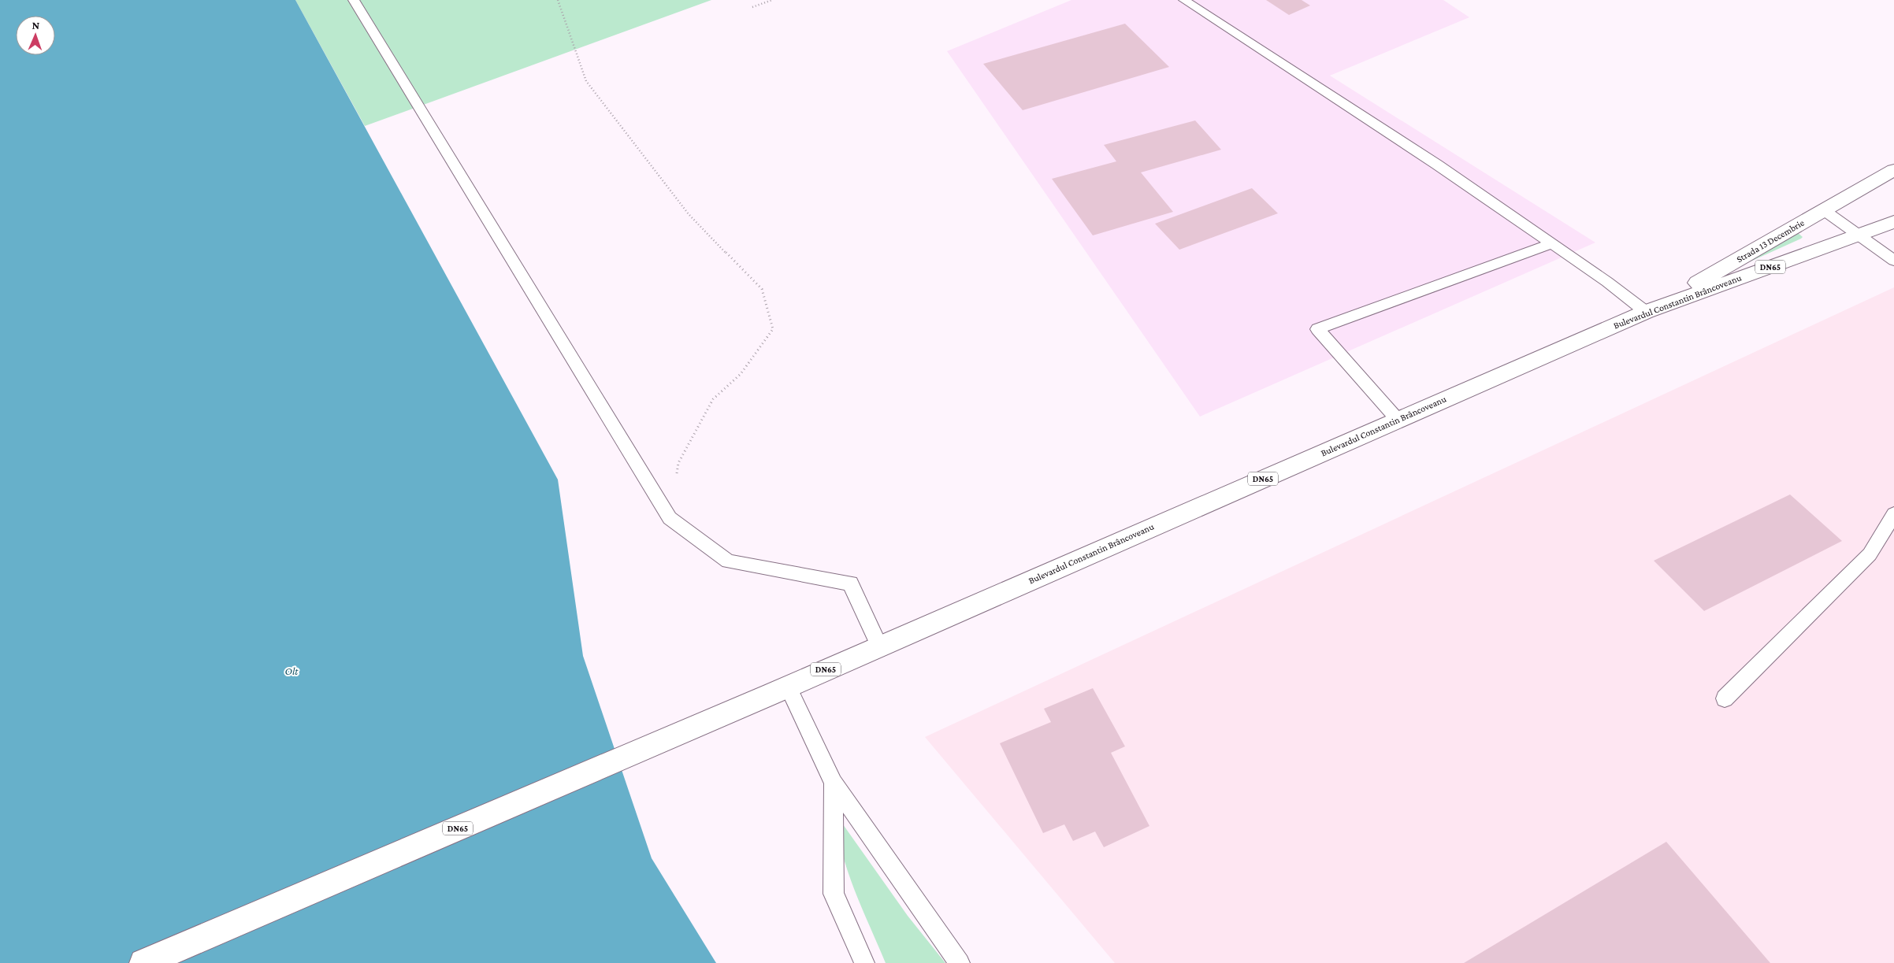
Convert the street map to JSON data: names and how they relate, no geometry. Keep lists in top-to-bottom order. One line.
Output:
{"streets":{"main road":["Strada 13 Decembrie","DN65","Bulevardul Constantin Brâncoveanu"]},"crossings":[["Strada 13 Decembrie","Bulevardul Constantin Brâncoveanu"],["DN65","Bulevardul Constantin Brâncoveanu"]],"water":["Olt"],"north":"top"}
